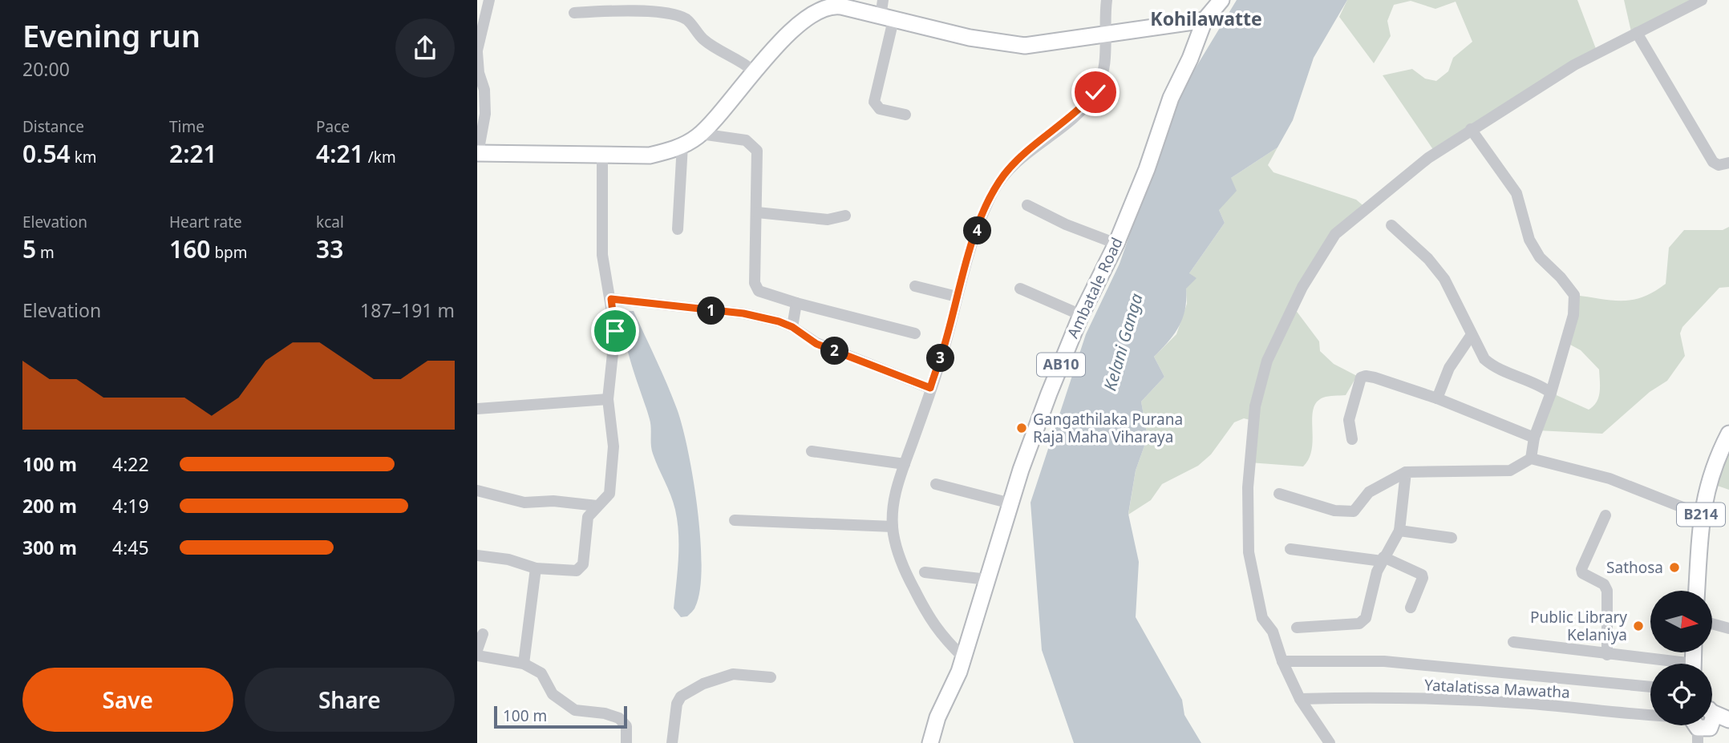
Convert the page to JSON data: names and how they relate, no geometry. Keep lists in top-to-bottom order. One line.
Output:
{"streets":{"main road":["Ambatale Road","AB10","B214"],"street":["Yatalatissa Mawatha"]},"districts":["Kohilawatte"],"water":["Kelani Ganga"],"places":["Gangathilaka Purana Raja Maha Viharaya","Sathosa","Public Library Kelaniya"],"scale_bar":"100 m","north":"right","page":{"heading":["Evening run","20:00"],"stats":[["Distance","0.54 km"],["Time","2:21"],["Pace","4:21 /km"],["Elevation","5 m"],["Heart rate","160 bpm"],["kcal","33"]],"pins":["4","1","2","3"],"chart":["Elevation","187–191 m"],"list":[{"name":"100 m","note":"4:22"},{"name":"200 m","note":"4:19"},{"name":"300 m","note":"4:45"}],"buttons":["Save","Share"],"scale":"100 m"}}
